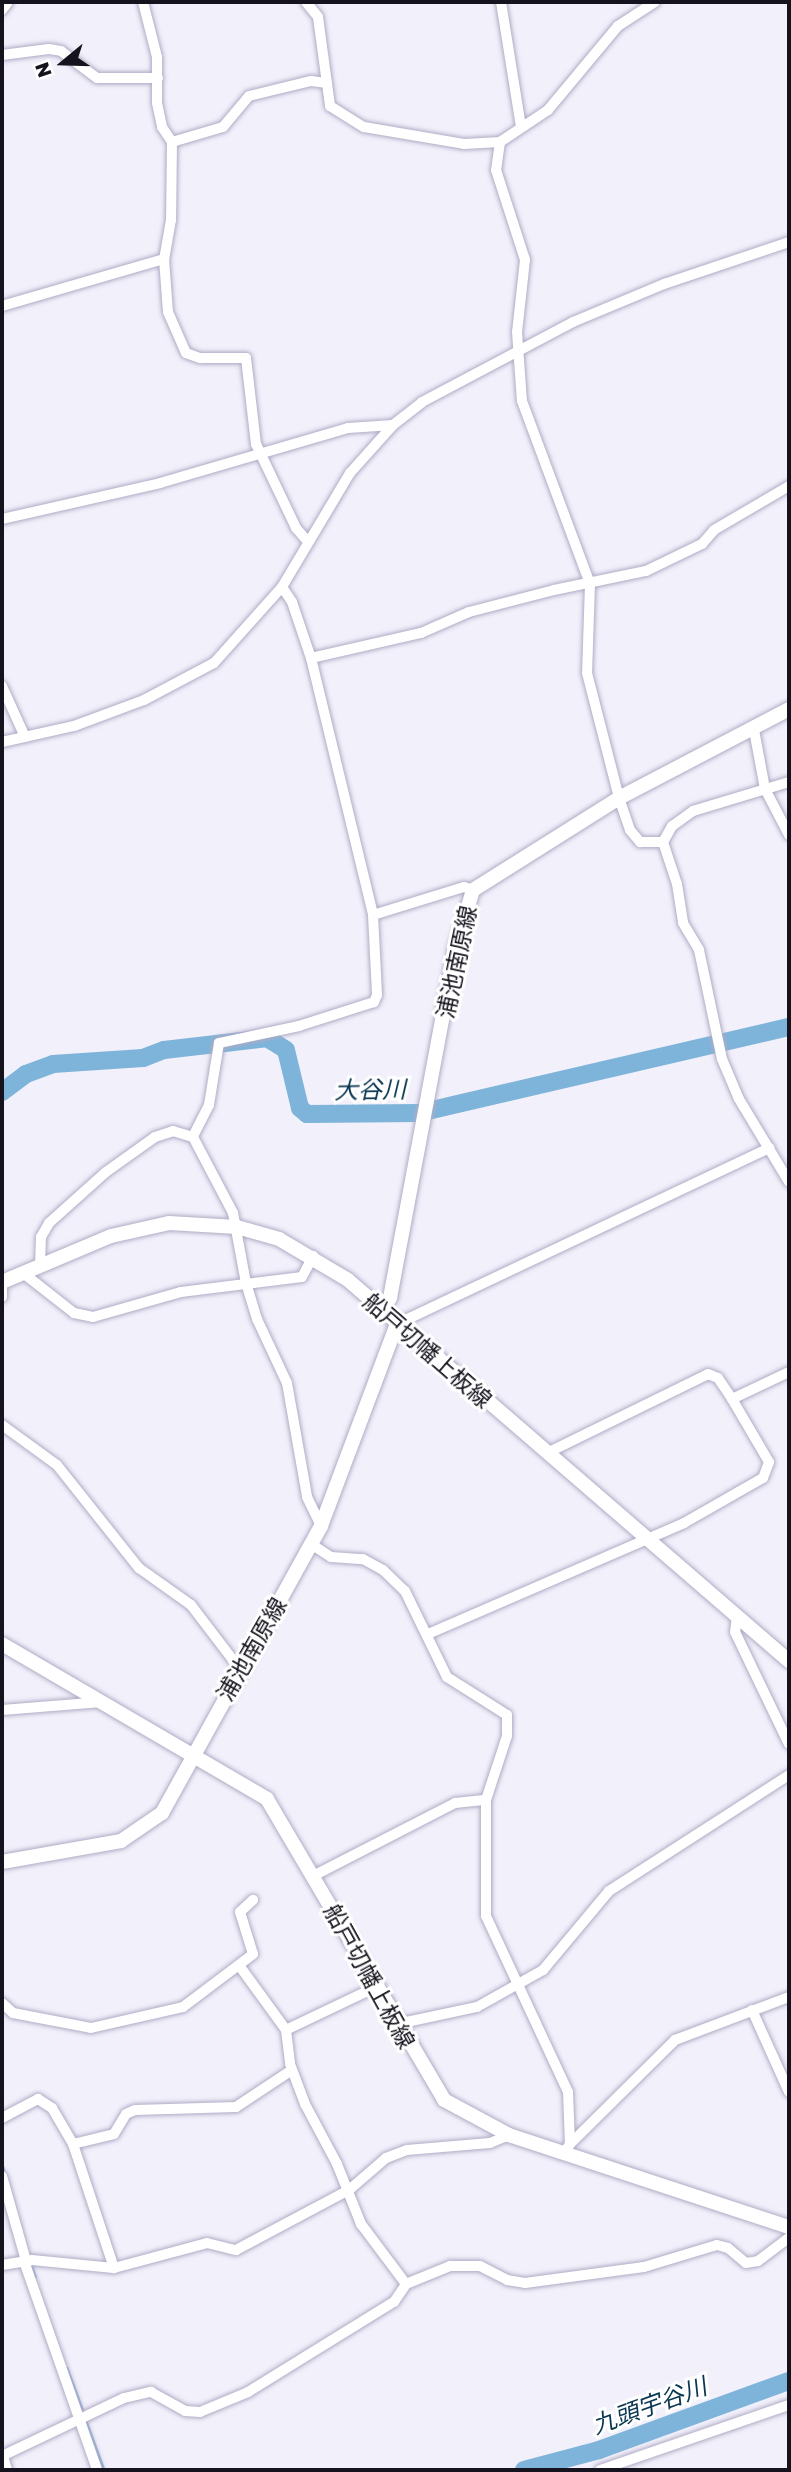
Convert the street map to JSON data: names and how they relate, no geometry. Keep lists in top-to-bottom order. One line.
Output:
{"streets":{"main road":["浦池南原線","船戸切幡上板線"]},"crossings":[["浦池南原線","船戸切幡上板線"]],"water":["大谷川","九頭宇谷川"],"north":"left"}
